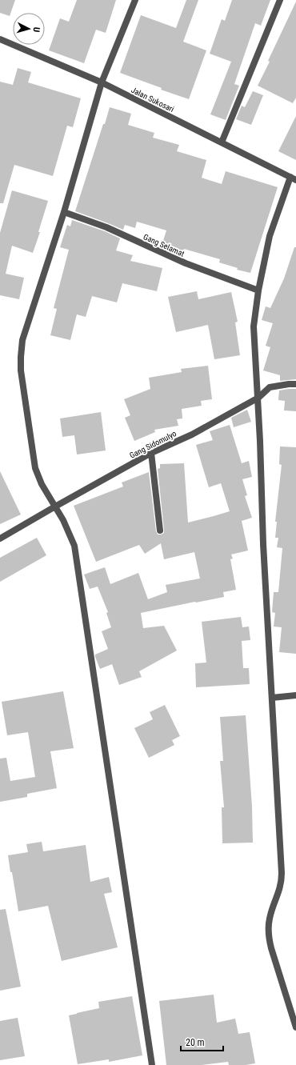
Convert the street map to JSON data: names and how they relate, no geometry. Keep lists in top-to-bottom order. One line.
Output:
{"streets":{"street":["Jalan Sukosari","Gang Selamat","Gang Sidomulyo"]},"scale_bar":"20 m","north":"right"}
